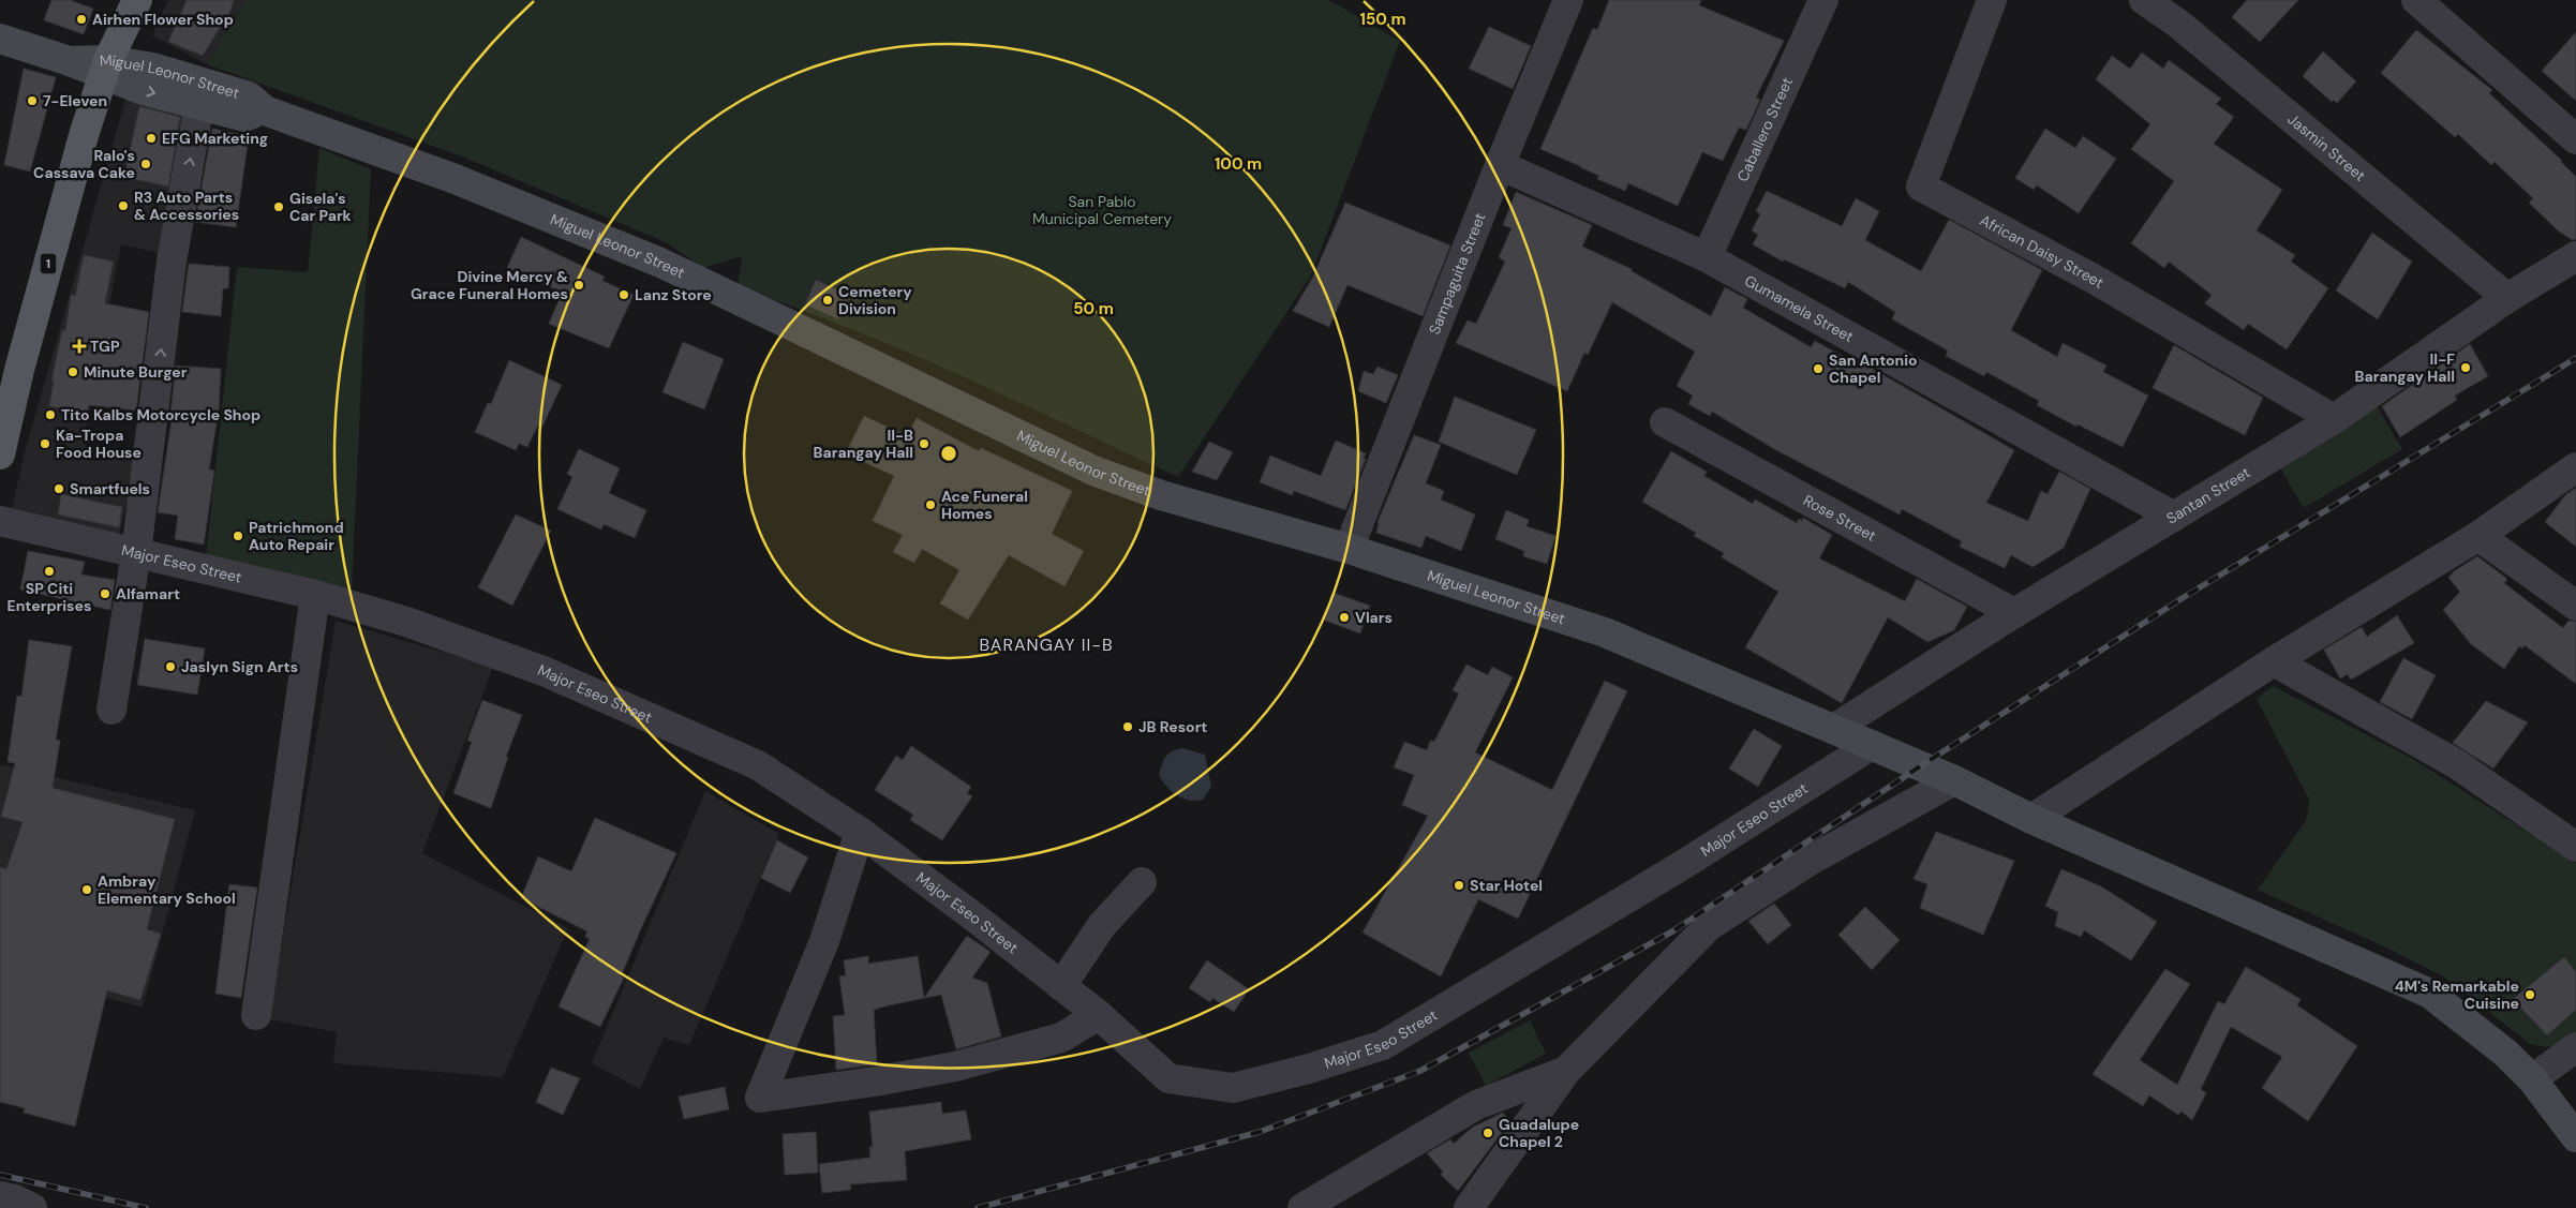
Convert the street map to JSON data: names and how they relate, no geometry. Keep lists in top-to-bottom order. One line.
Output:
{"streets":{"main road":["1"],"street":["Miguel Leonor Street","Caballero Street","Jasmin Street","African Daisy Street","Sampaguita Street","Gumamela Street","Santan Street","Rose Street","Major Eseo Street"]},"crossings":[["Miguel Leonor Street","1"],["Miguel Leonor Street","Sampaguita Street"],["Miguel Leonor Street","Santan Street"],["Miguel Leonor Street","Major Eseo Street"],["Caballero Street","Gumamela Street"],["Jasmin Street","Santan Street"],["African Daisy Street","Santan Street"],["Sampaguita Street","Gumamela Street"],["Gumamela Street","Santan Street"],["Santan Street","Rose Street"]],"districts":["BARANGAY II-B"],"parks":["San Pablo Municipal Cemetery"],"places":{"other":["Airhen Flower Shop","7-Eleven","EFG Marketing","Ralo's Cassava Cake","R3 Auto Parts & Accessories","Gisela's Car Park","Divine Mercy & Grace Funeral Homes","Lanz Store","Cemetery Division","II-F Barangay Hall","San Antonio Chapel","Minute Burger","Tito Kalbs Motorcycle Shop","Ka-Tropa Food House","II-B Barangay Hall","Smartfuels","Ace Funeral Homes","Patrichmond Auto Repair","SP Citi Enterprises","Alfamart","Vlars","Jaslyn Sign Arts","JB Resort","Star Hotel","Ambray Elementary School","4M's Remarkable Cuisine","Guadalupe Chapel 2"],"health":["TGP"]},"rings":["150 m","100 m","50 m"]}
